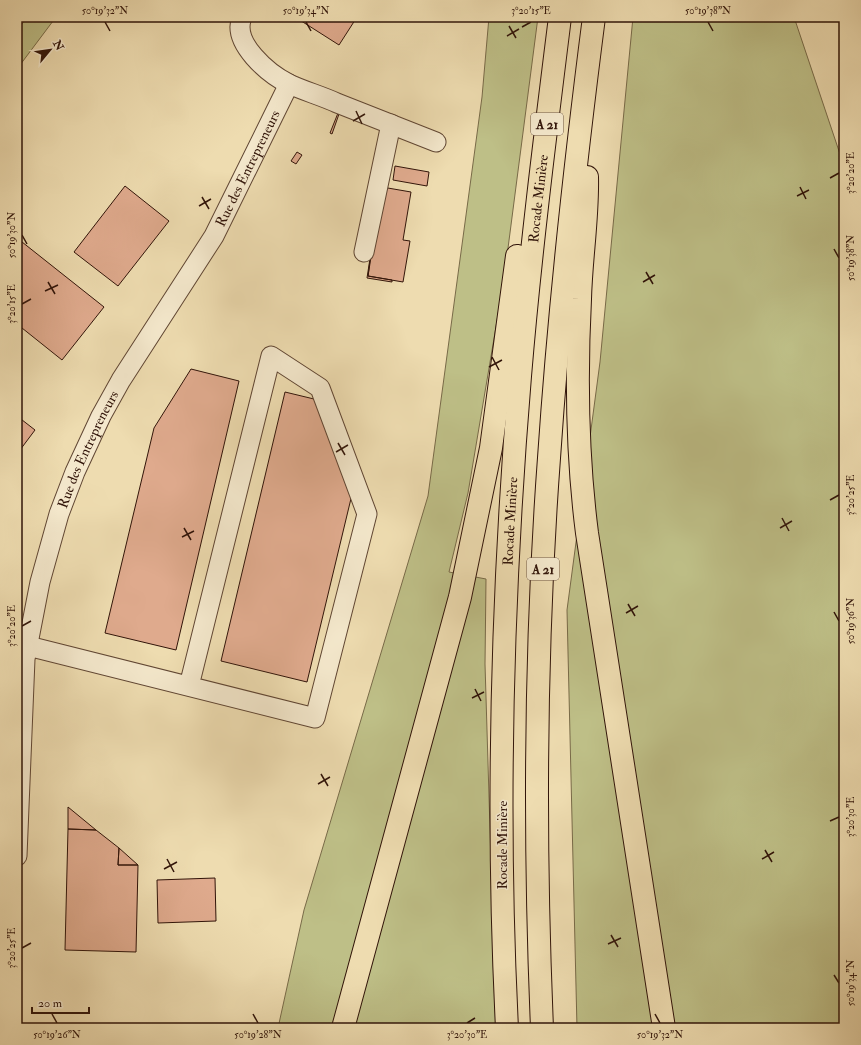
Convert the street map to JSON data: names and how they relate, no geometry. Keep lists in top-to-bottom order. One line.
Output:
{"streets":{"highway":["A 21","Rocade Minière"],"street":["Rue des Entrepreneurs"]},"scale_bar":"20 m","north":"top right","coordinates":["50°19'32\"N","50°19'34\"N","3°20'15\"E","50°19'38\"N","3°20'20\"E","50°19'30\"N","3°20'25\"E","50°19'36\"N","3°20'30\"E","50°19'26\"N","50°19'28\"N"]}
